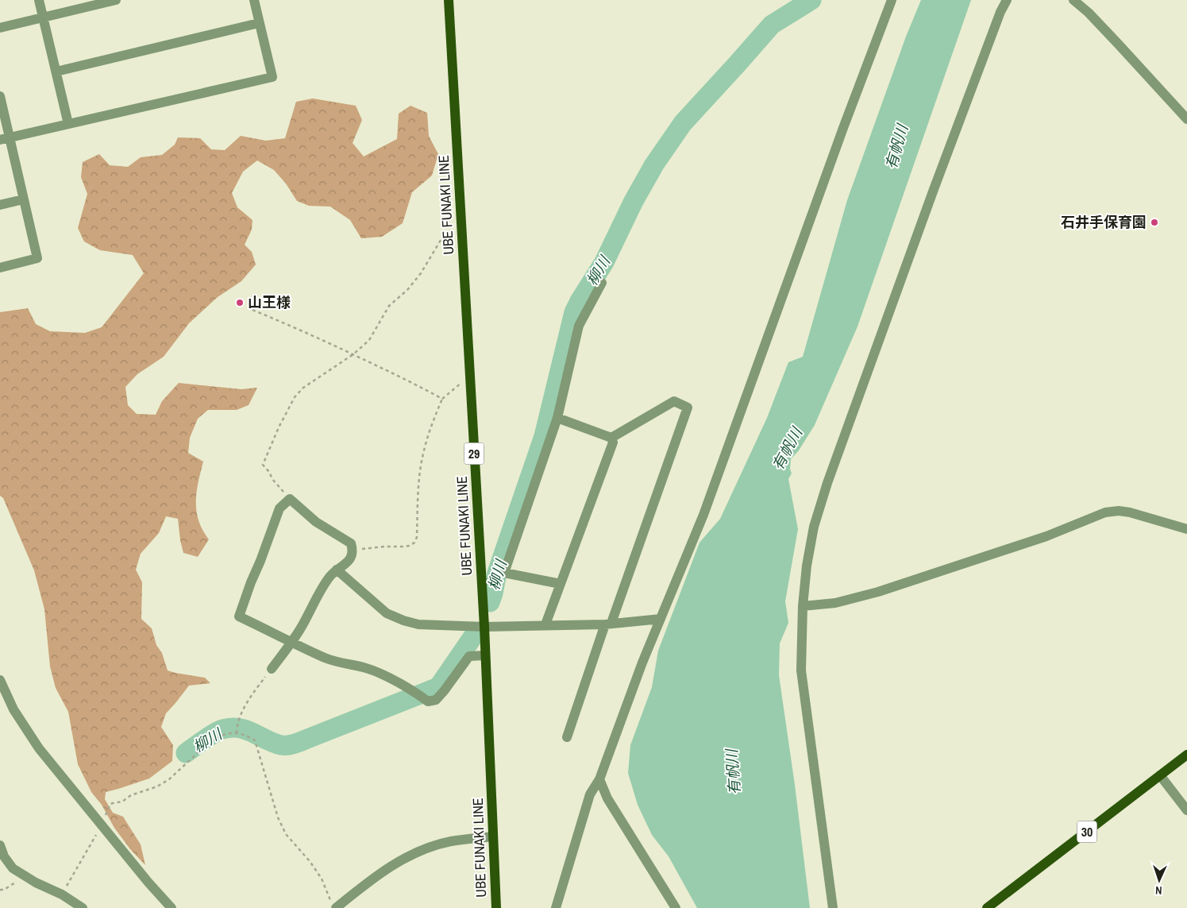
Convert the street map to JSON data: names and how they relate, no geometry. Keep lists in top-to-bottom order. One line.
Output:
{"streets":{"main road":["UBE FUNAKI LINE","29","30"]},"water":["有帆川","柳川"],"places":["石井手保育園","山王様"],"north":"bottom"}
